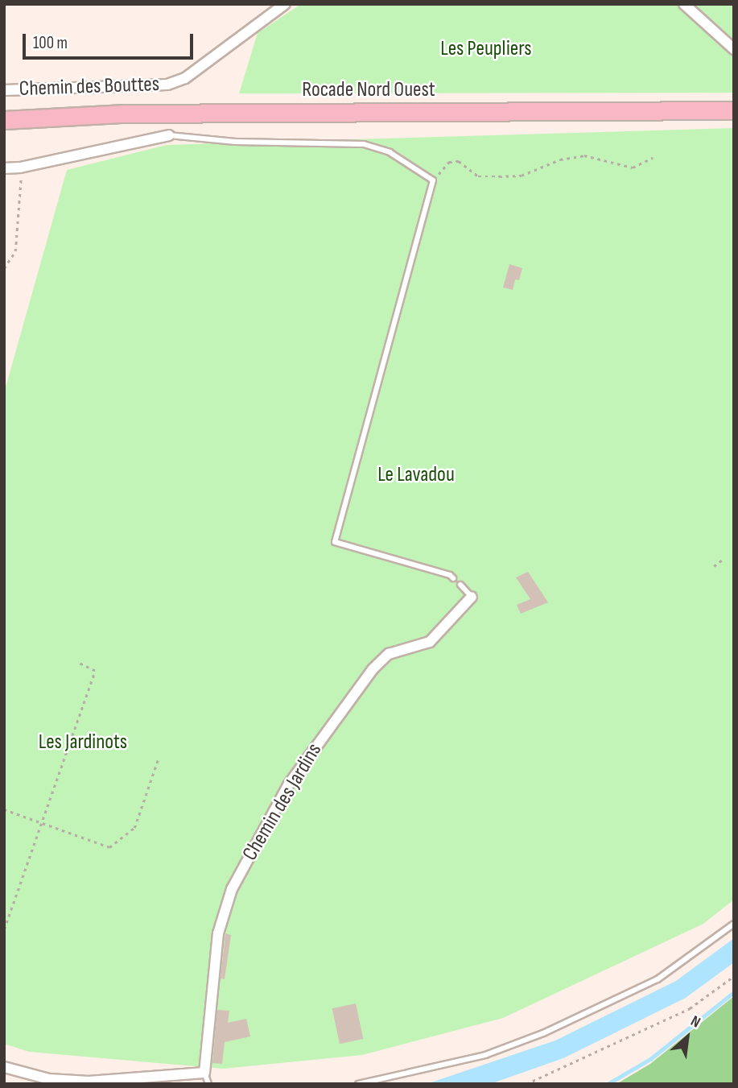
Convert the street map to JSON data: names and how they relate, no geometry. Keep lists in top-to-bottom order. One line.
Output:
{"streets":{"main road":["Rocade Nord Ouest"],"street":["Chemin des Bouttes","Chemin des Jardins"]},"parks":["Les Peupliers","Le Lavadou","Les Jardinots"],"scale_bar":"100 m","north":"top right"}
